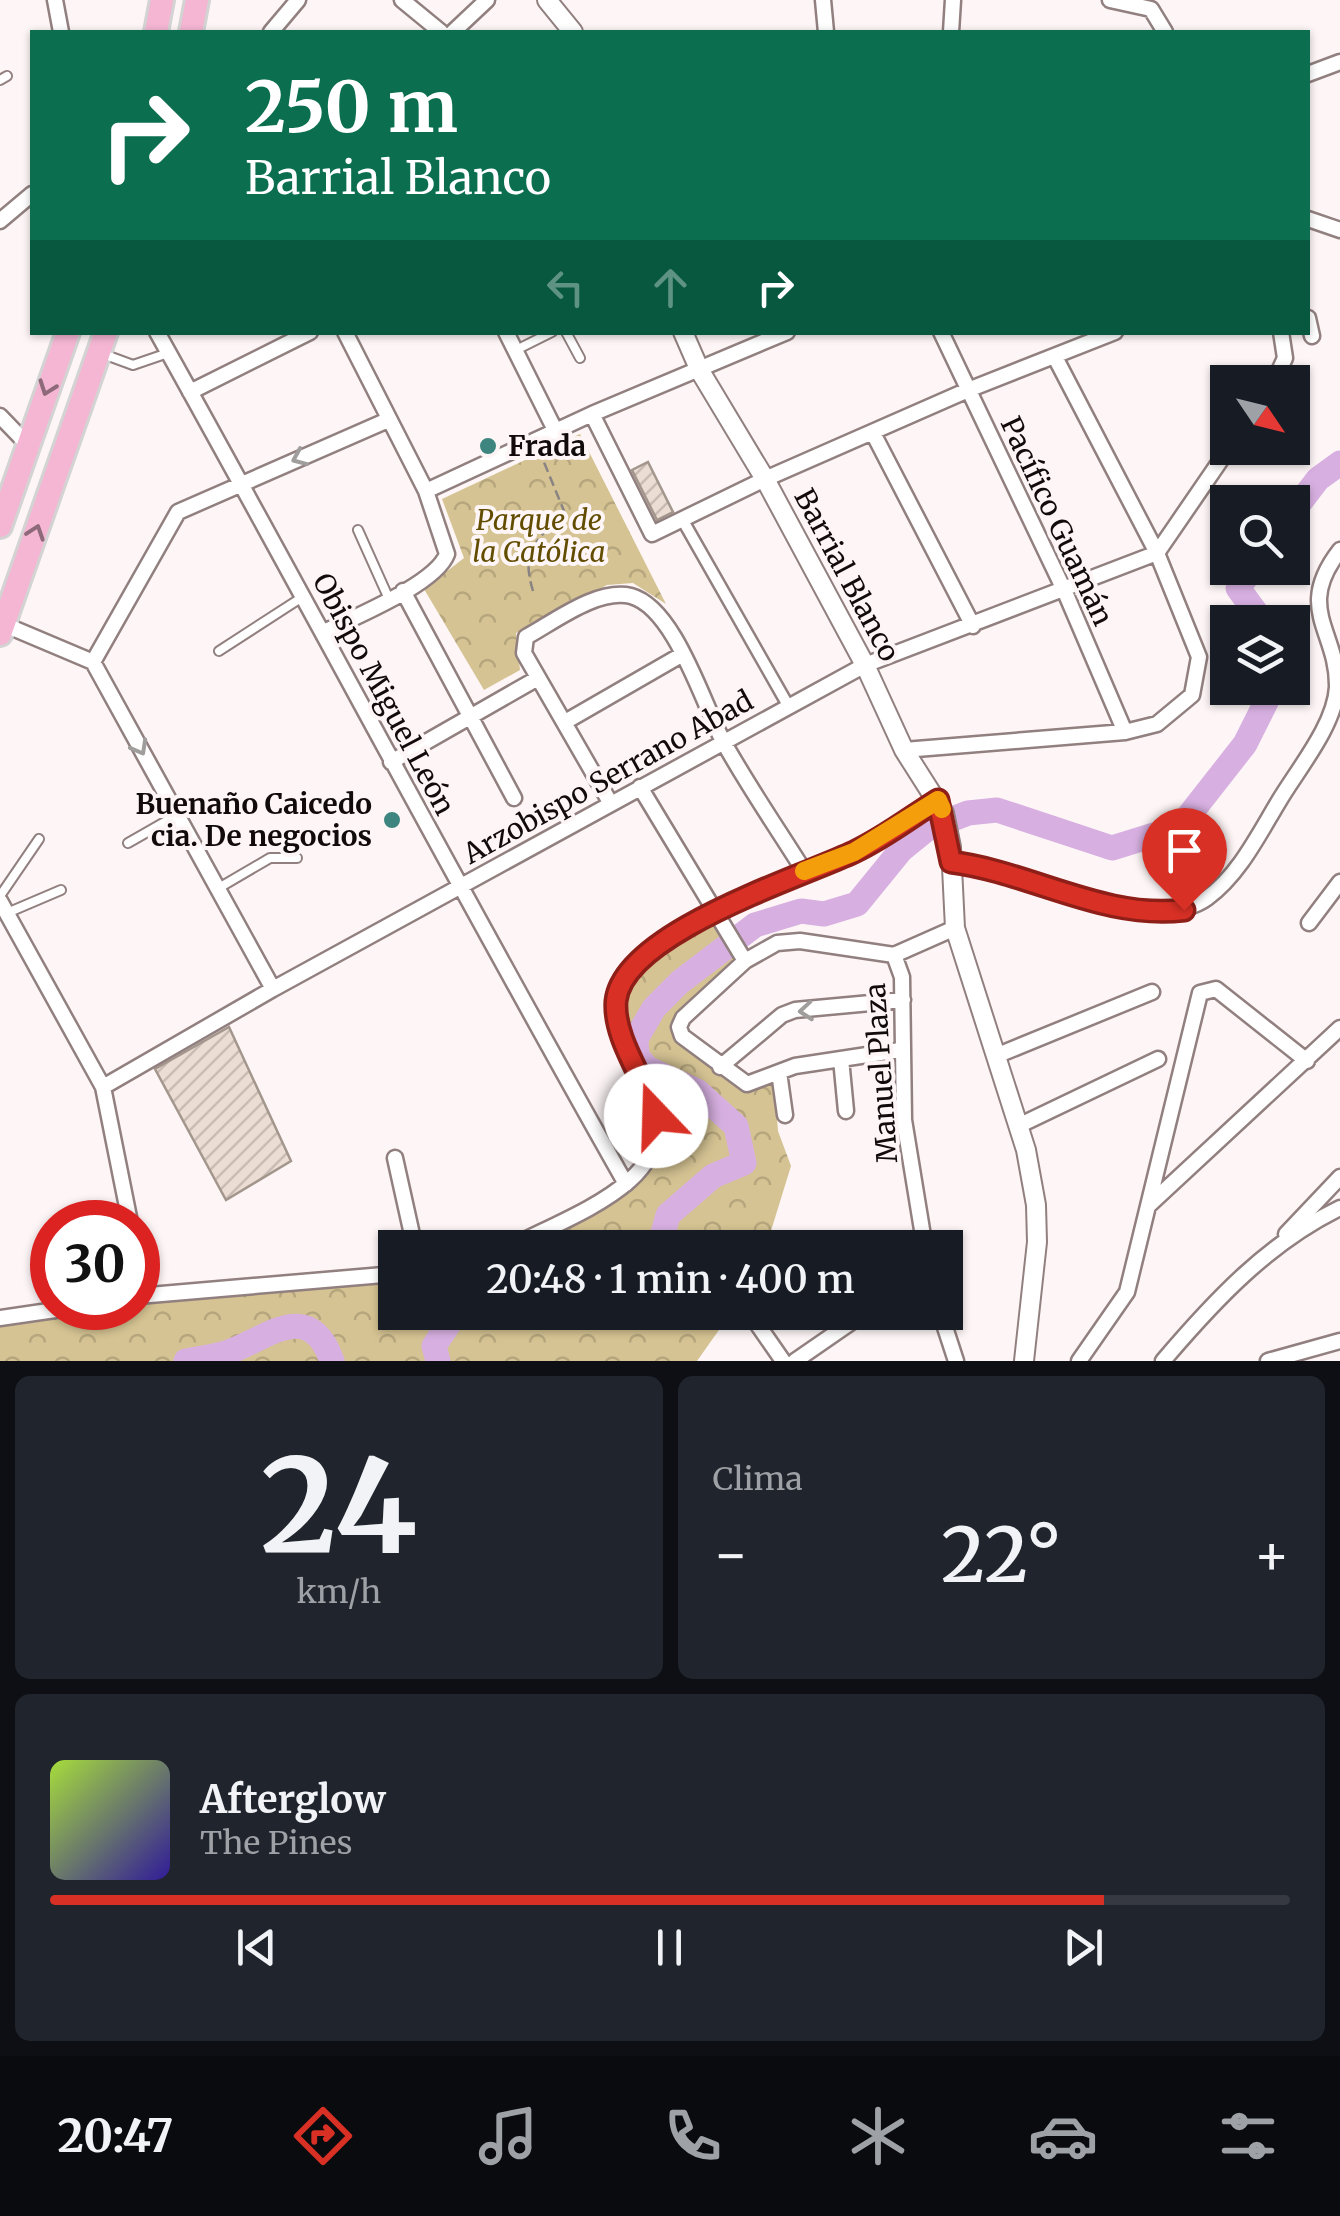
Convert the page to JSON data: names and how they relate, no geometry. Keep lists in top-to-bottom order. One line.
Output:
{"streets":{"street":["Pacífico Guamán","Barrial Blanco","Obispo Miguel León","Arzobispo Serrano Abad","Manuel Plaza"]},"crossings":[["Pacífico Guamán","Arzobispo Serrano Abad"],["Barrial Blanco","Arzobispo Serrano Abad"],["Obispo Miguel León","Arzobispo Serrano Abad"]],"parks":["Parque de la Católica"],"places":["Frada","Buenaño Caicedo cia. De negocios"],"north":"bottom right","page":{"turn":["250 m","Barrial Blanco"],"limit":"30","trip":"20:48 · 1 min · 400 m","tile":[["24","km/h"],"Clima"],"heat":["−","22°","+"],"song":["Afterglow","The Pines"],"tabs":"20:47"}}
